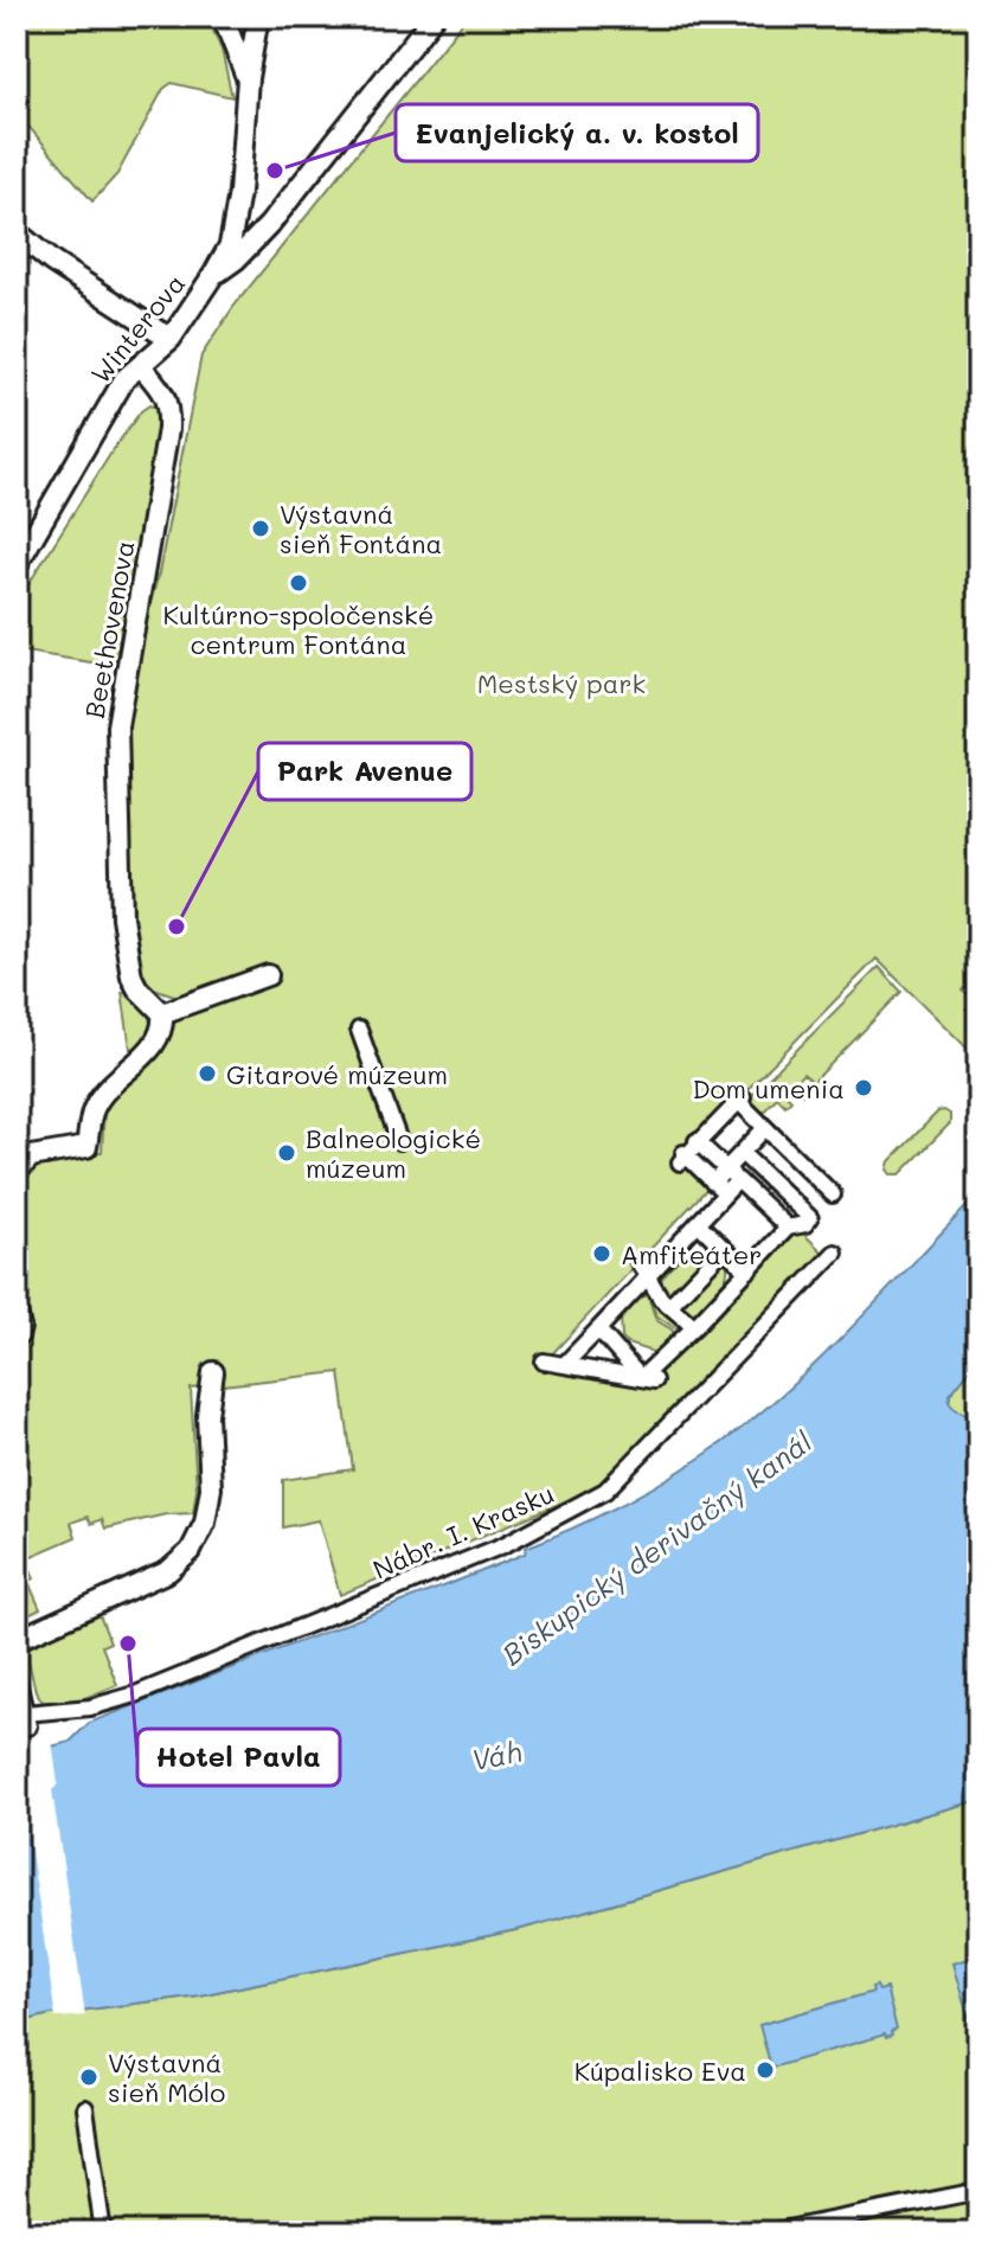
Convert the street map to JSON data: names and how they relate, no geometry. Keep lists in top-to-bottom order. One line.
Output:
{"streets":{"street":["Winterova","Beethovenova","Nábr. I. Krasku"]},"crossings":[["Winterova","Beethovenova"]],"water":["Biskupický derivačný kanál","Váh"],"parks":["Mestský park"],"places":["Evanjelický a. v. kostol","Výstavná sieň Fontána","Kultúrno-spoločenské centrum Fontána","Park Avenue","Gitarové múzeum","Dom umenia","Balneologické múzeum","Amfiteáter","Hotel Pavla","Kúpalisko Eva","Výstavná sieň Mólo"]}
